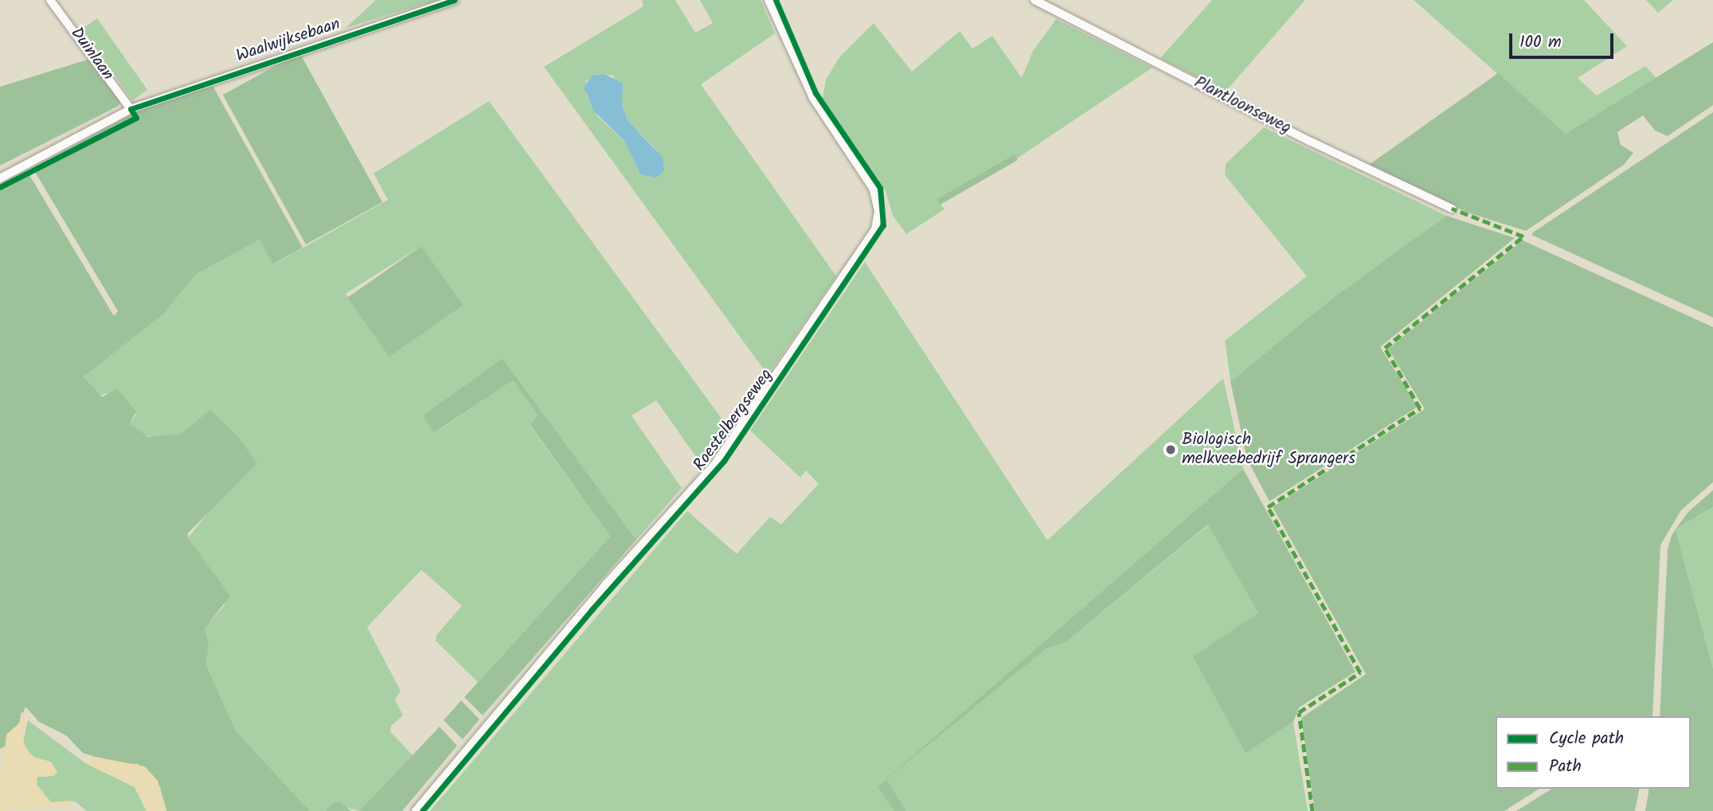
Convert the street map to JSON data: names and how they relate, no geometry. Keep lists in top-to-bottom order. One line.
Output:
{"streets":{"street":["Waalwijksebaan","Duinlaan","Plantloonseweg","Roestelbergseweg"]},"crossings":[["Waalwijksebaan","Duinlaan"]],"places":["Biologisch melkveebedrijf Sprangers"],"legend":["Cycle path","Path"],"scale_bar":"100 m"}
